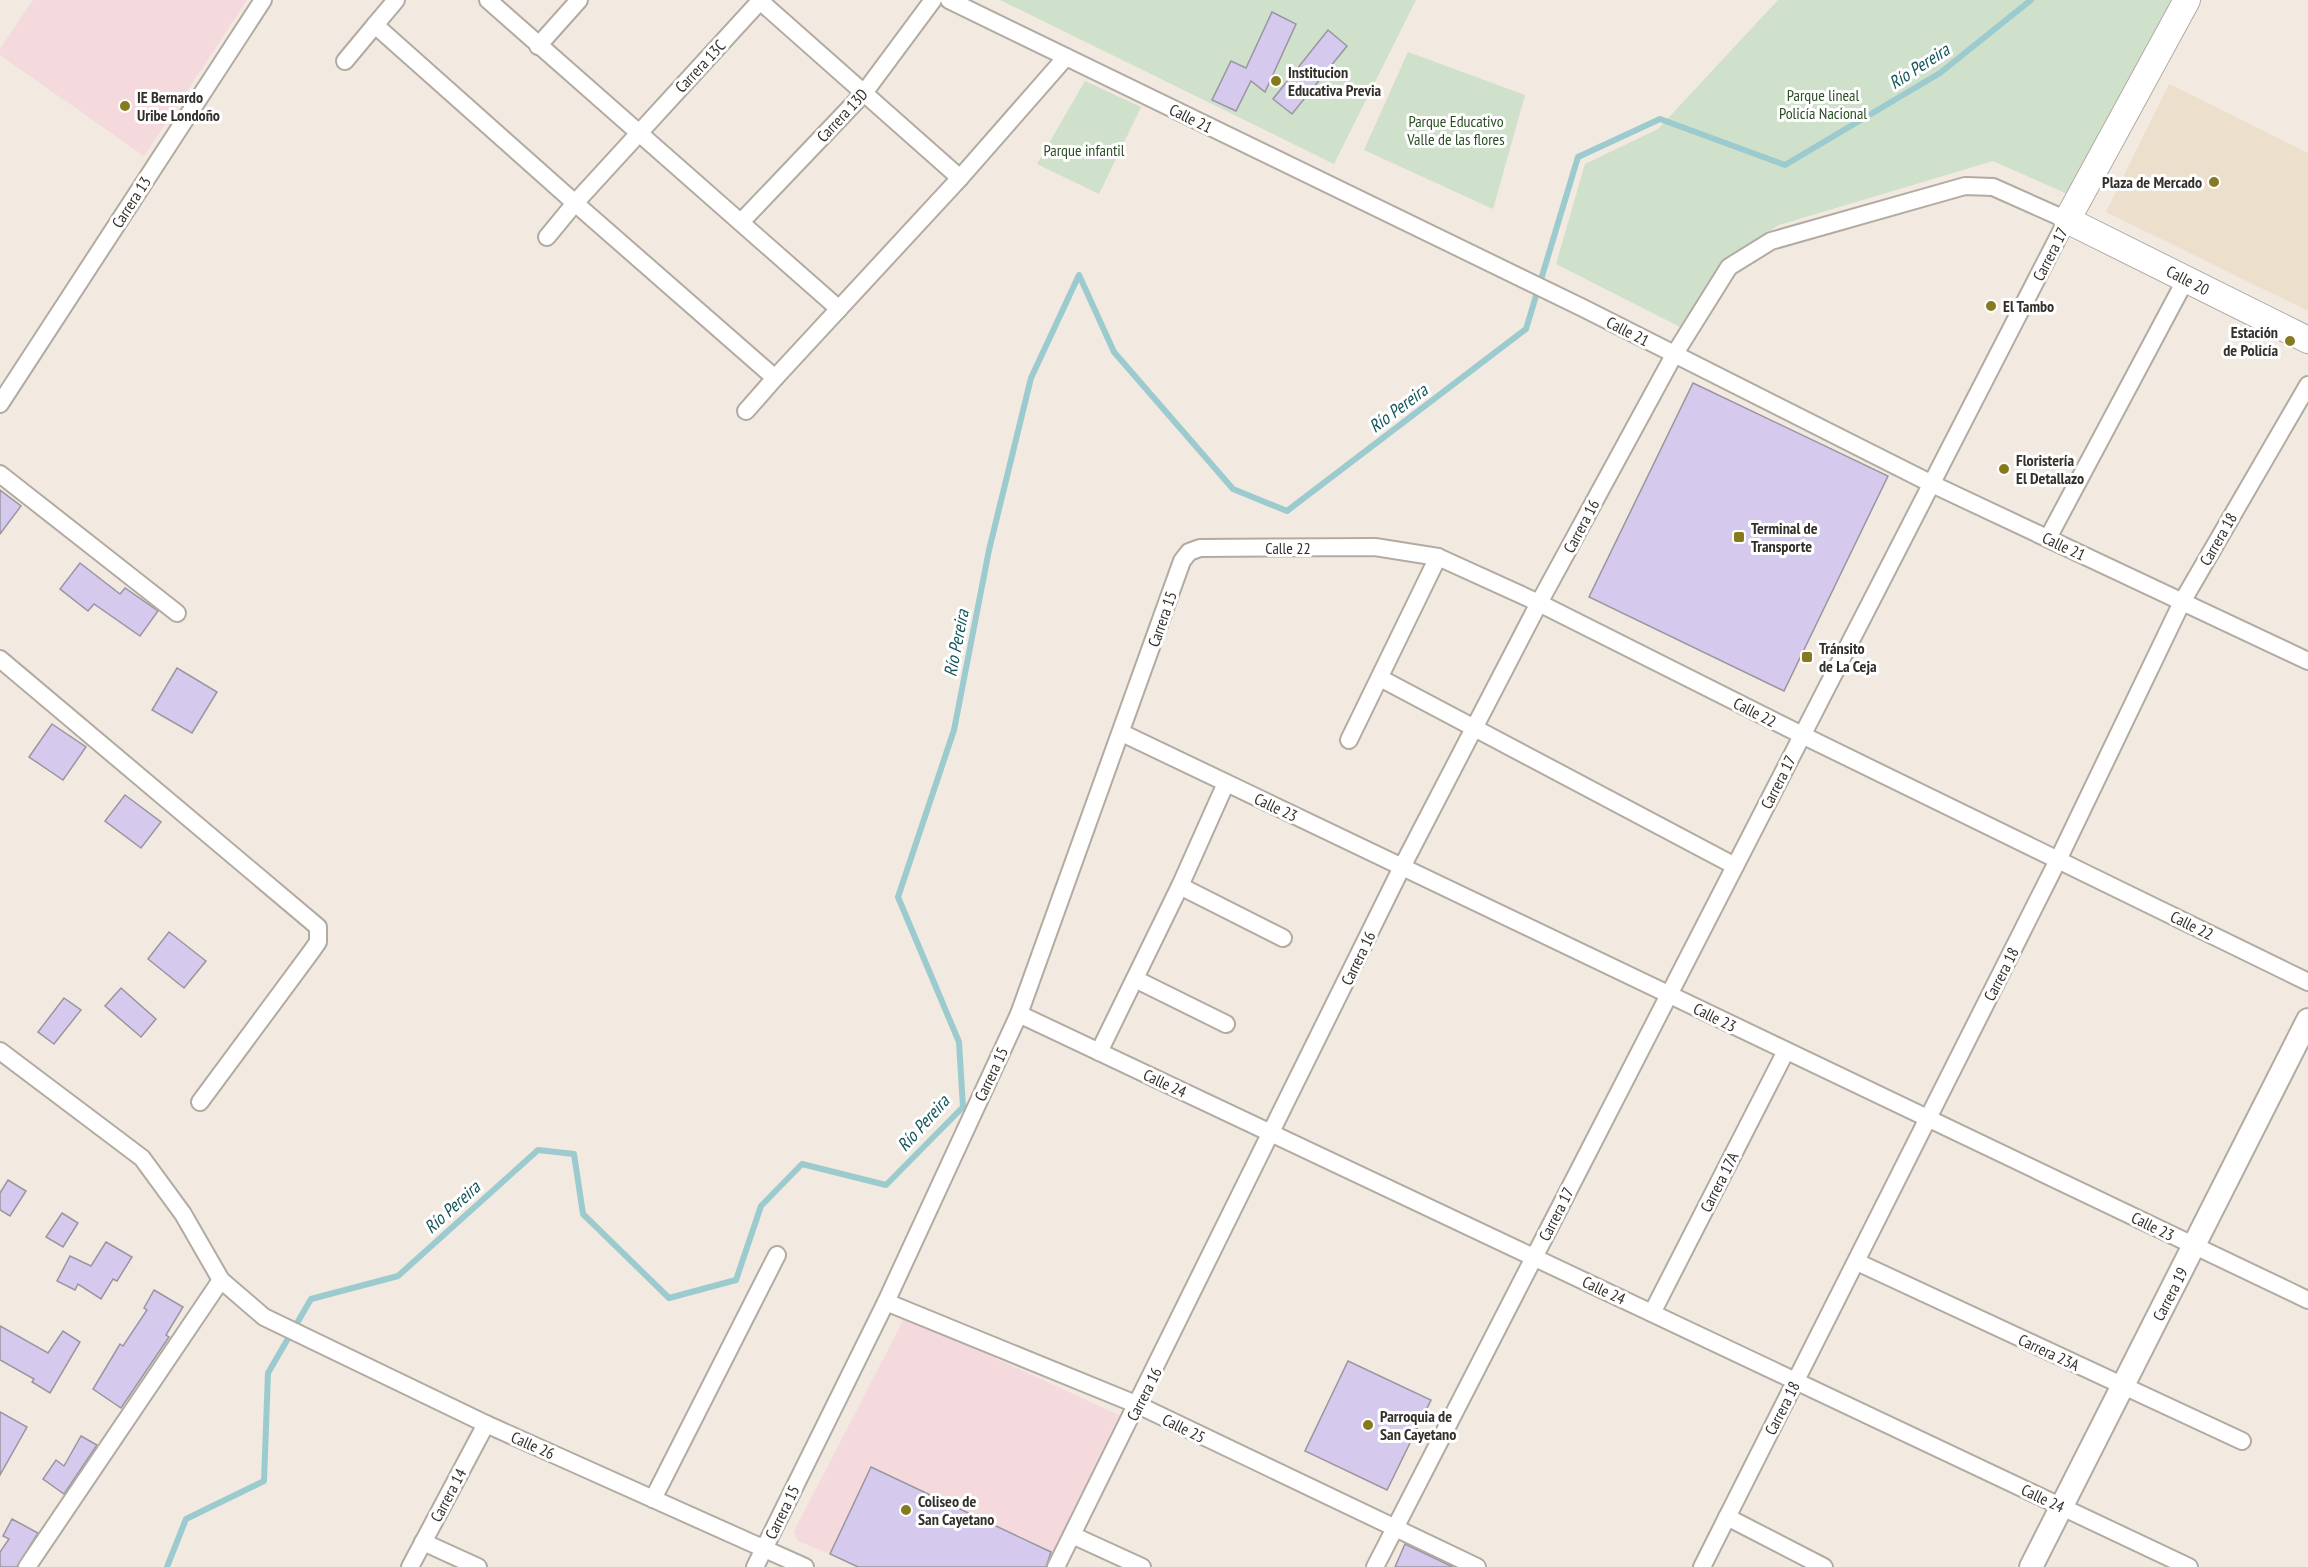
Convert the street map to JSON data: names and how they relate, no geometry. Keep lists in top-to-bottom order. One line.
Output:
{"streets":{"main road":["Carrera 17","Calle 20","Carrera 19"],"street":["Carrera 13C","Carrera 13D","Calle 21","Carrera 13","Carrera 16","Carrera 18","Calle 22","Carrera 15","Calle 23","Calle 24","Carrera 17A","Carrera 23A","Calle 25","Calle 26","Carrera 14"]},"crossings":[["Calle 21","Carrera 17"],["Calle 21","Carrera 16"],["Calle 21","Carrera 18"],["Carrera 17","Calle 20"],["Carrera 17","Carrera 16"],["Carrera 17","Calle 22"],["Carrera 17","Calle 23"],["Carrera 17","Calle 24"],["Carrera 17","Calle 25"],["Calle 20","Carrera 16"],["Carrera 16","Calle 22"],["Carrera 16","Calle 23"],["Carrera 16","Calle 24"],["Carrera 16","Calle 25"],["Carrera 18","Calle 22"],["Carrera 18","Calle 23"],["Carrera 18","Calle 24"],["Carrera 18","Carrera 23A"],["Calle 22","Carrera 15"],["Carrera 15","Calle 23"],["Carrera 15","Calle 24"],["Carrera 15","Calle 25"],["Carrera 15","Calle 26"],["Calle 23","Carrera 17A"],["Calle 23","Carrera 19"],["Calle 24","Carrera 17A"],["Calle 24","Carrera 19"],["Carrera 19","Carrera 23A"],["Calle 26","Carrera 14"]],"water":["Río Pereira"],"parks":["Parque lineal Policía Nacional","Parque Educativo Valle de las flores","Parque infantil"],"places":{"other":["Institucion Educativa Previa","IE Bernardo Uribe Londoño","Plaza de Mercado","El Tambo","Estación de Policía","Floristería El Detallazo","Parroquia de San Cayetano","Coliseo de San Cayetano"],"transit":["Terminal de Transporte","Tránsito de La Ceja"]}}
